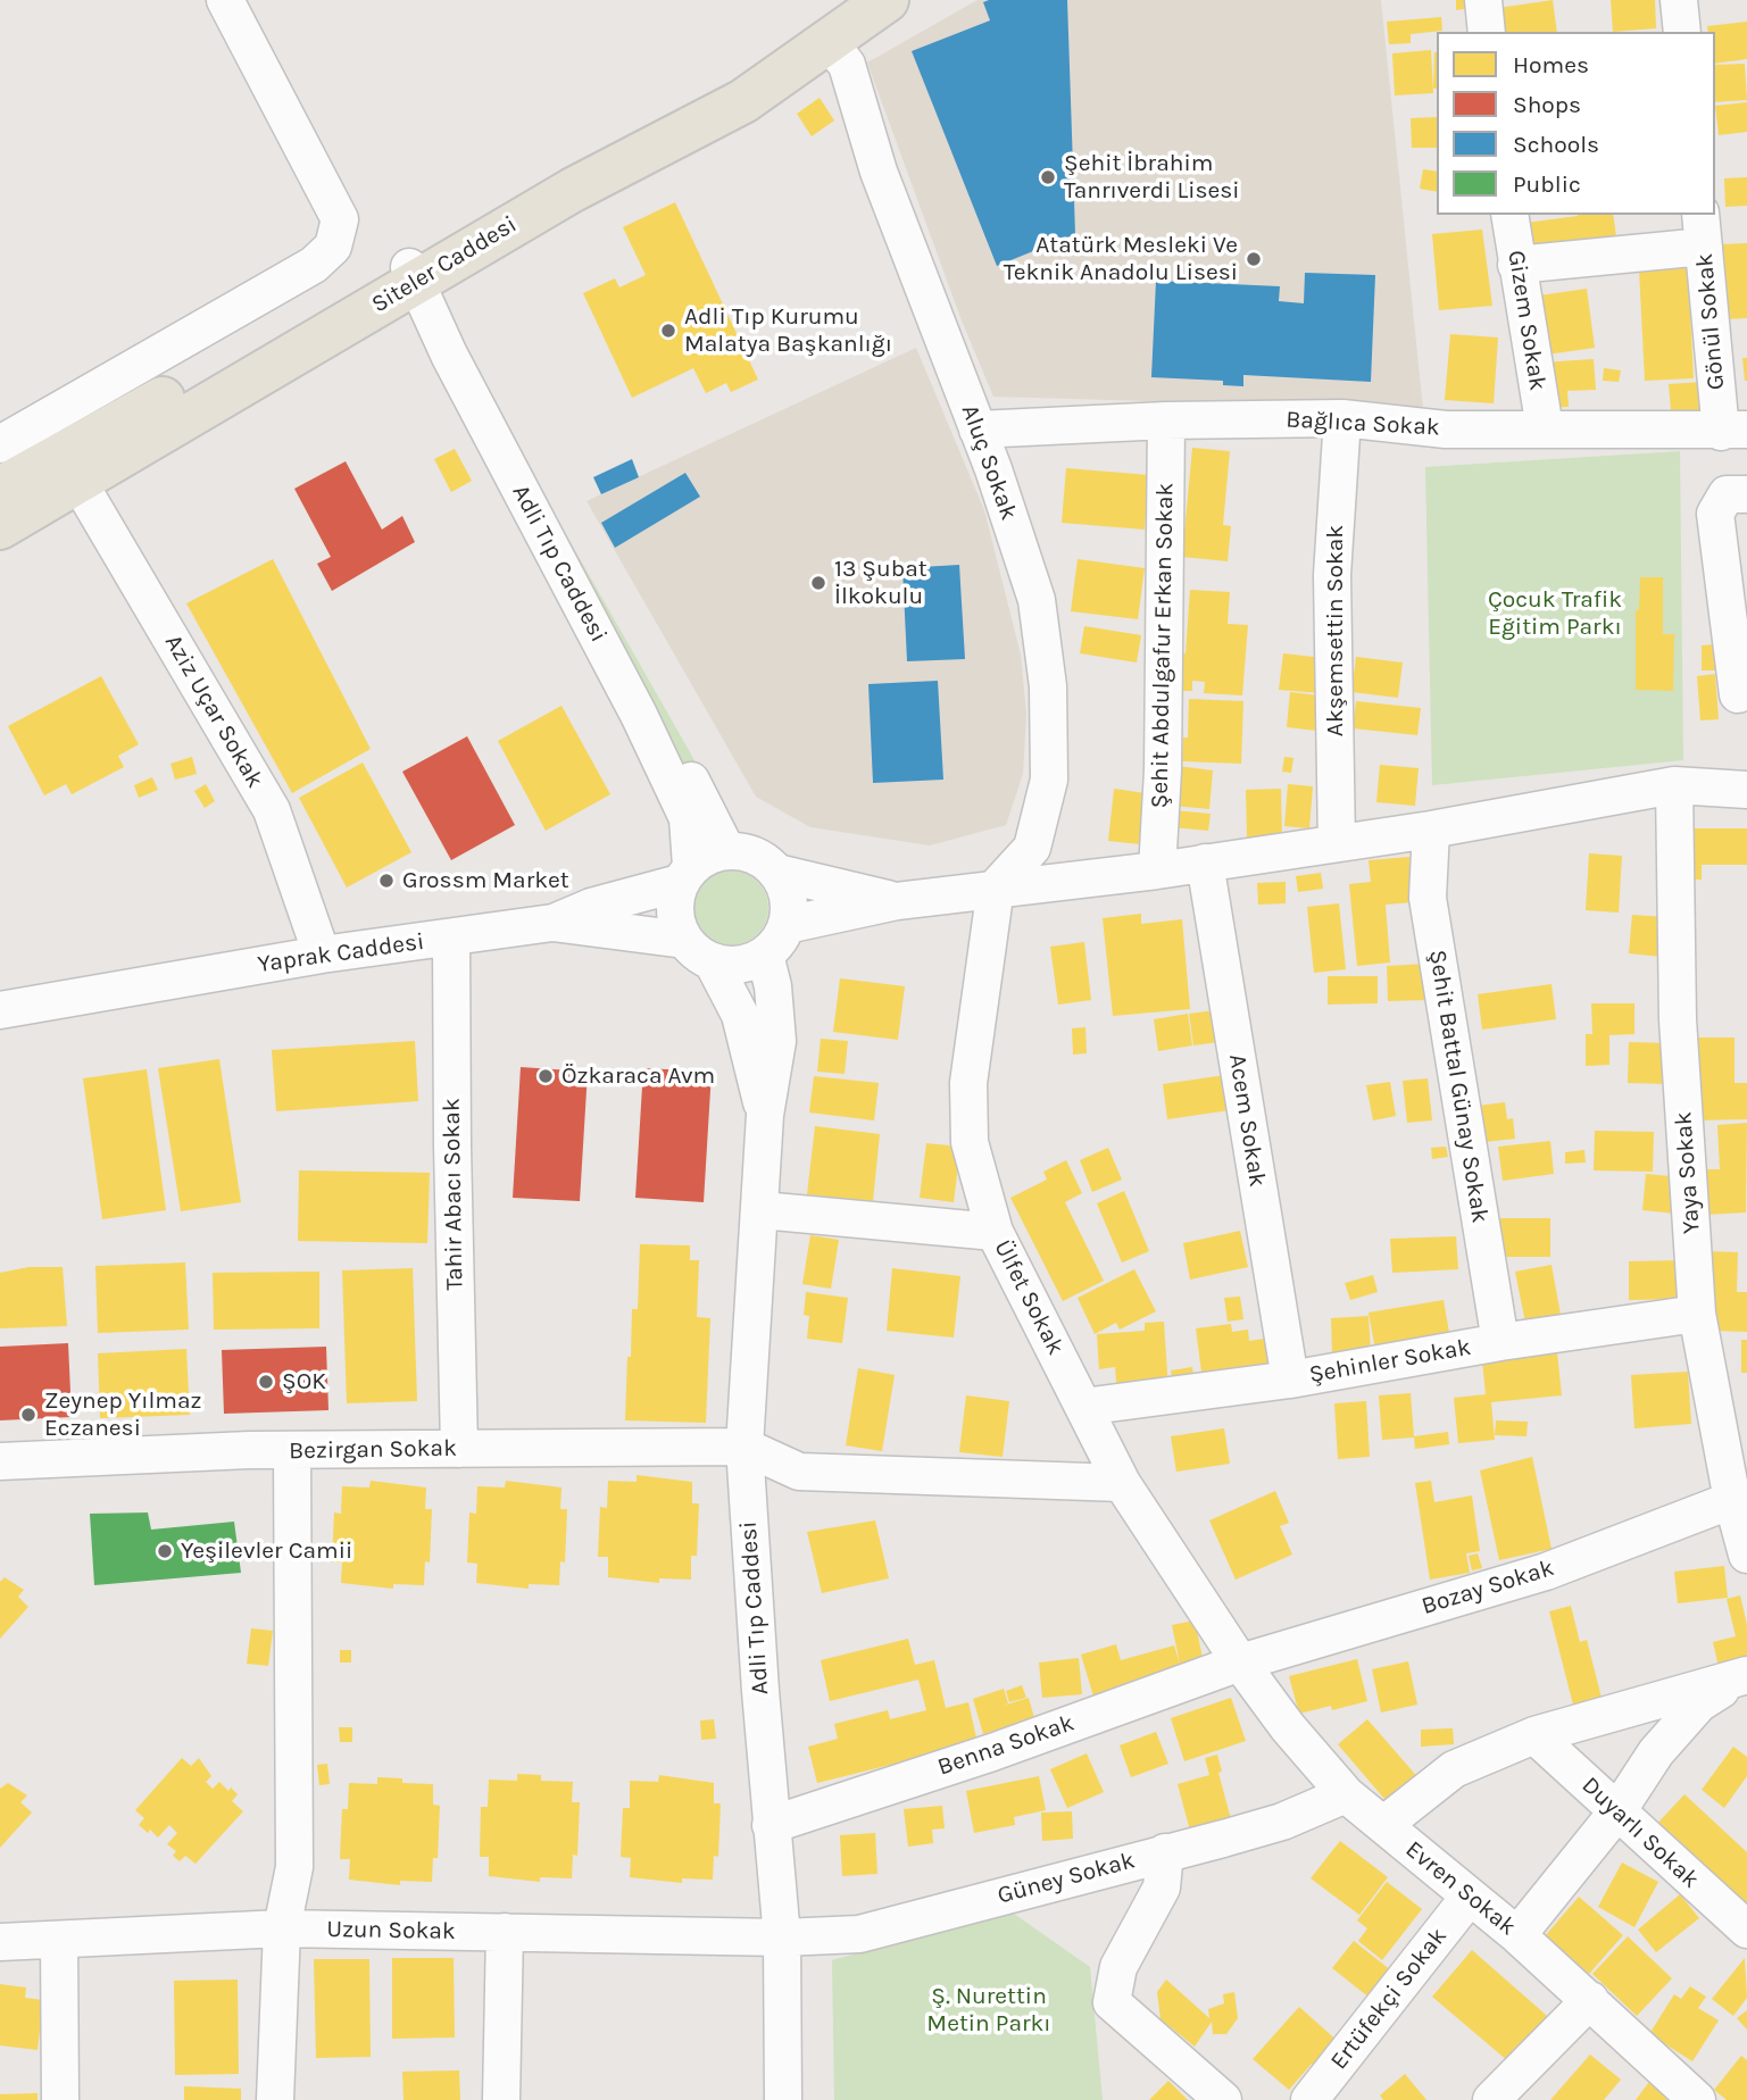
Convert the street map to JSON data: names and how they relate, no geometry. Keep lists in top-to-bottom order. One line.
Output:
{"streets":{"main road":["Siteler Caddesi"],"street":["Gizem Sokak","Gönül Sokak","Bağlıca Sokak","Aluç Sokak","Adli Tıp Caddesi","Akşemsettin Sokak","Şehit Abdulgafur Erkan Sokak","Aziz Uçar Sokak","Yaprak Caddesi","Şehit Battal Günay Sokak","Acem Sokak","Yaya Sokak","Tahir Abacı Sokak","Ülfet Sokak","Şehinler Sokak","Bezirgan Sokak","Bozay Sokak","Benna Sokak","Duyarlı Sokak","Güney Sokak","Evren Sokak","Uzun Sokak","Ertüfekçi Sokak"]},"crossings":[["Siteler Caddesi","Aluç Sokak"],["Siteler Caddesi","Adli Tıp Caddesi"],["Siteler Caddesi","Aziz Uçar Sokak"],["Gizem Sokak","Bağlıca Sokak"],["Gönül Sokak","Bağlıca Sokak"],["Bağlıca Sokak","Aluç Sokak"],["Bağlıca Sokak","Akşemsettin Sokak"],["Bağlıca Sokak","Şehit Abdulgafur Erkan Sokak"],["Aluç Sokak","Ülfet Sokak"],["Adli Tıp Caddesi","Yaprak Caddesi"],["Adli Tıp Caddesi","Bezirgan Sokak"],["Adli Tıp Caddesi","Benna Sokak"],["Adli Tıp Caddesi","Güney Sokak"],["Adli Tıp Caddesi","Uzun Sokak"],["Aziz Uçar Sokak","Yaprak Caddesi"],["Yaprak Caddesi","Tahir Abacı Sokak"],["Şehit Battal Günay Sokak","Şehinler Sokak"],["Acem Sokak","Şehinler Sokak"],["Yaya Sokak","Şehinler Sokak"],["Yaya Sokak","Bozay Sokak"],["Tahir Abacı Sokak","Bezirgan Sokak"],["Ülfet Sokak","Şehinler Sokak"],["Ülfet Sokak","Bozay Sokak"],["Ülfet Sokak","Benna Sokak"],["Ülfet Sokak","Evren Sokak"],["Bozay Sokak","Benna Sokak"],["Bozay Sokak","Evren Sokak"],["Benna Sokak","Evren Sokak"],["Güney Sokak","Evren Sokak"],["Güney Sokak","Uzun Sokak"],["Evren Sokak","Ertüfekçi Sokak"]],"parks":["Çocuk Trafik Eğitim Parkı","Ş. Nurettin Metin Parkı"],"places":["Şehit İbrahim Tanrıverdi Lisesi","Atatürk Mesleki Ve Teknik Anadolu Lisesi","Adli Tıp Kurumu Malatya Başkanlığı","13 Şubat İlkokulu","Grossm Market","Özkaraca Avm","ŞOK","Zeynep Yılmaz Eczanesi","Yeşilevler Camii"],"legend":["Homes","Shops","Schools","Public"]}
